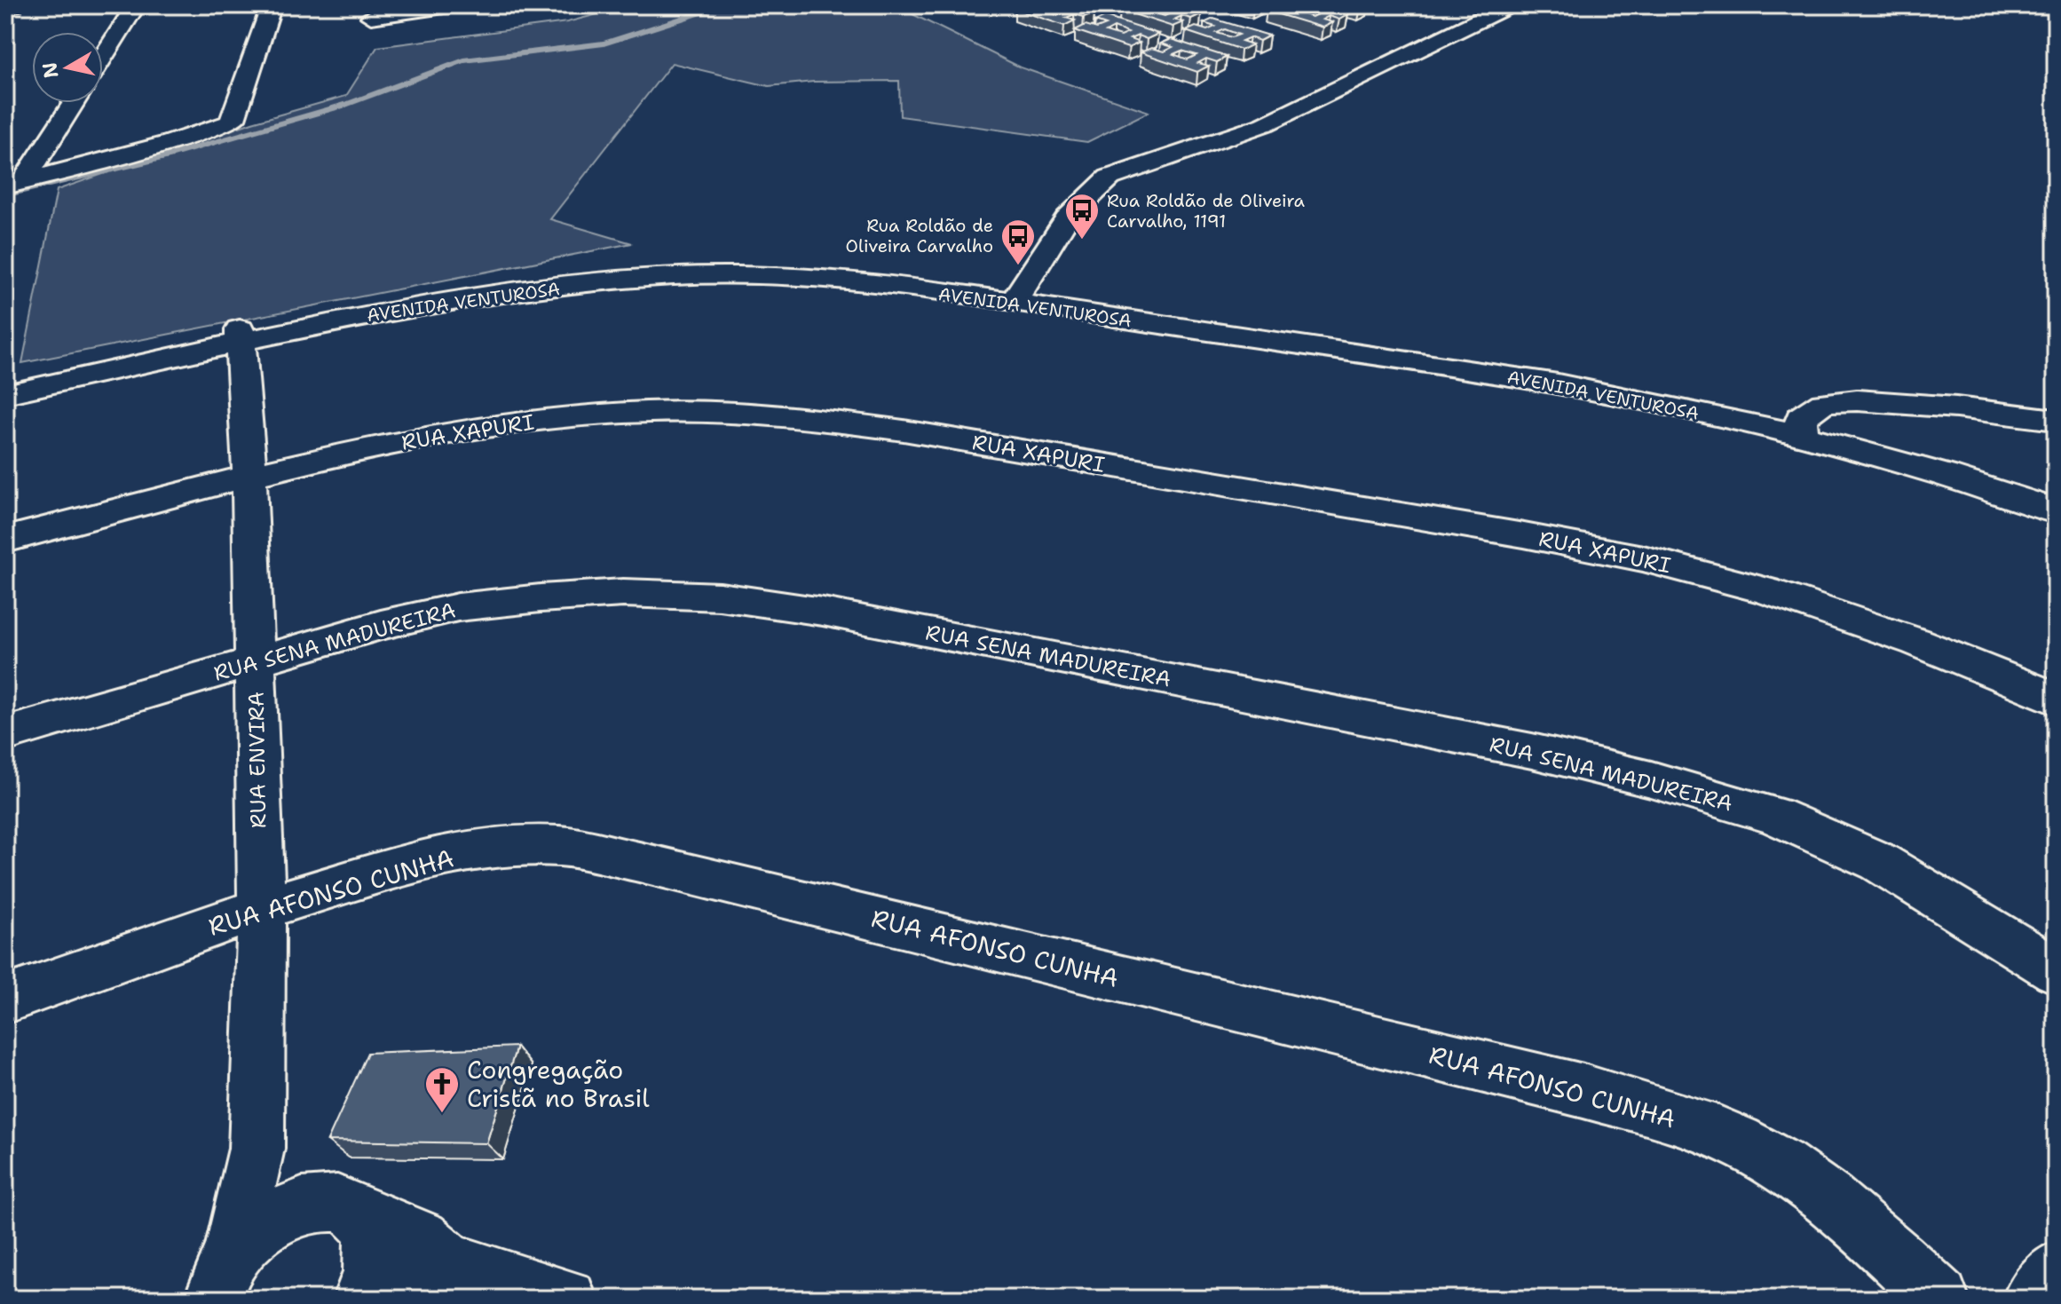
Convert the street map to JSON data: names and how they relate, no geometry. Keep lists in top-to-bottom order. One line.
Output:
{"streets":{"street":["AVENIDA VENTUROSA","RUA XAPURI","RUA SENA MADUREIRA","RUA ENVIRA","RUA AFONSO CUNHA"]},"crossings":[["AVENIDA VENTUROSA","RUA ENVIRA"],["RUA XAPURI","RUA ENVIRA"],["RUA SENA MADUREIRA","RUA ENVIRA"],["RUA ENVIRA","RUA AFONSO CUNHA"]],"places":{"bus stop":["Rua Roldão de Oliveira Carvalho, 1191","Rua Roldão de Oliveira Carvalho"],"church":["Congregação Cristã no Brasil"]},"north":"left"}
